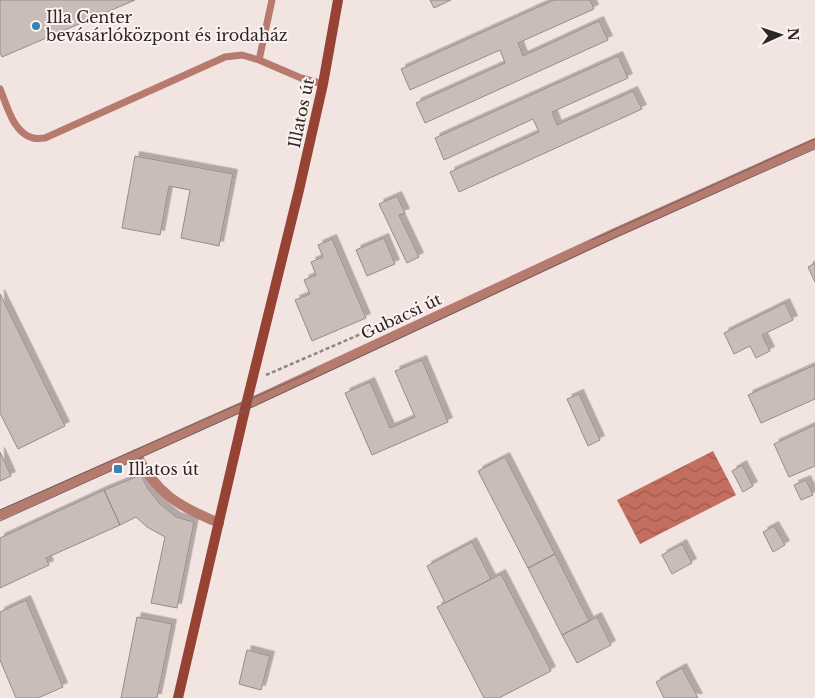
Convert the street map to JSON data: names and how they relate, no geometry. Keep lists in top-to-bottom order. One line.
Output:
{"streets":{"street":["Illatos út","Gubacsi út"]},"crossings":[["Illatos út","Gubacsi út"]],"places":{"other":["Illa Center bevásárlóközpont és irodaház"],"transit":["Illatos út"]},"north":"right"}
